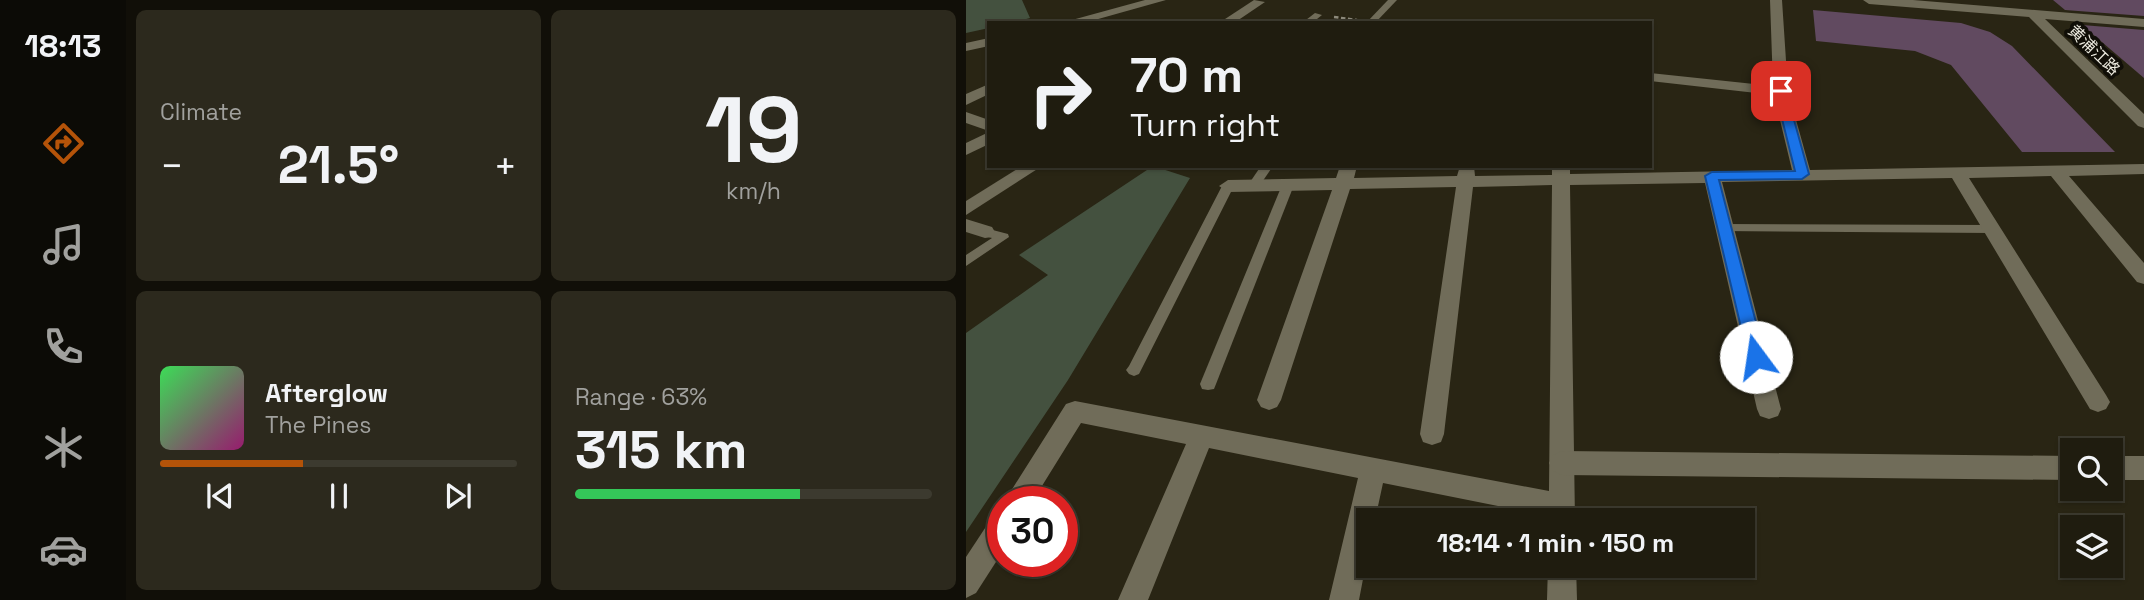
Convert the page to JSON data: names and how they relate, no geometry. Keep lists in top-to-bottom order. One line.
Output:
{"streets":{"street":["黄浦江路"]},"page":{"tabs":"18:13","tile":["Climate",["19","km/h"],["Range · 63%","315 km"]],"turn":["70 m","Turn right"],"heat":["−","21.5°","+"],"song":["Afterglow","The Pines"],"limit":"30","trip":"18:14 · 1 min · 150 m"}}
